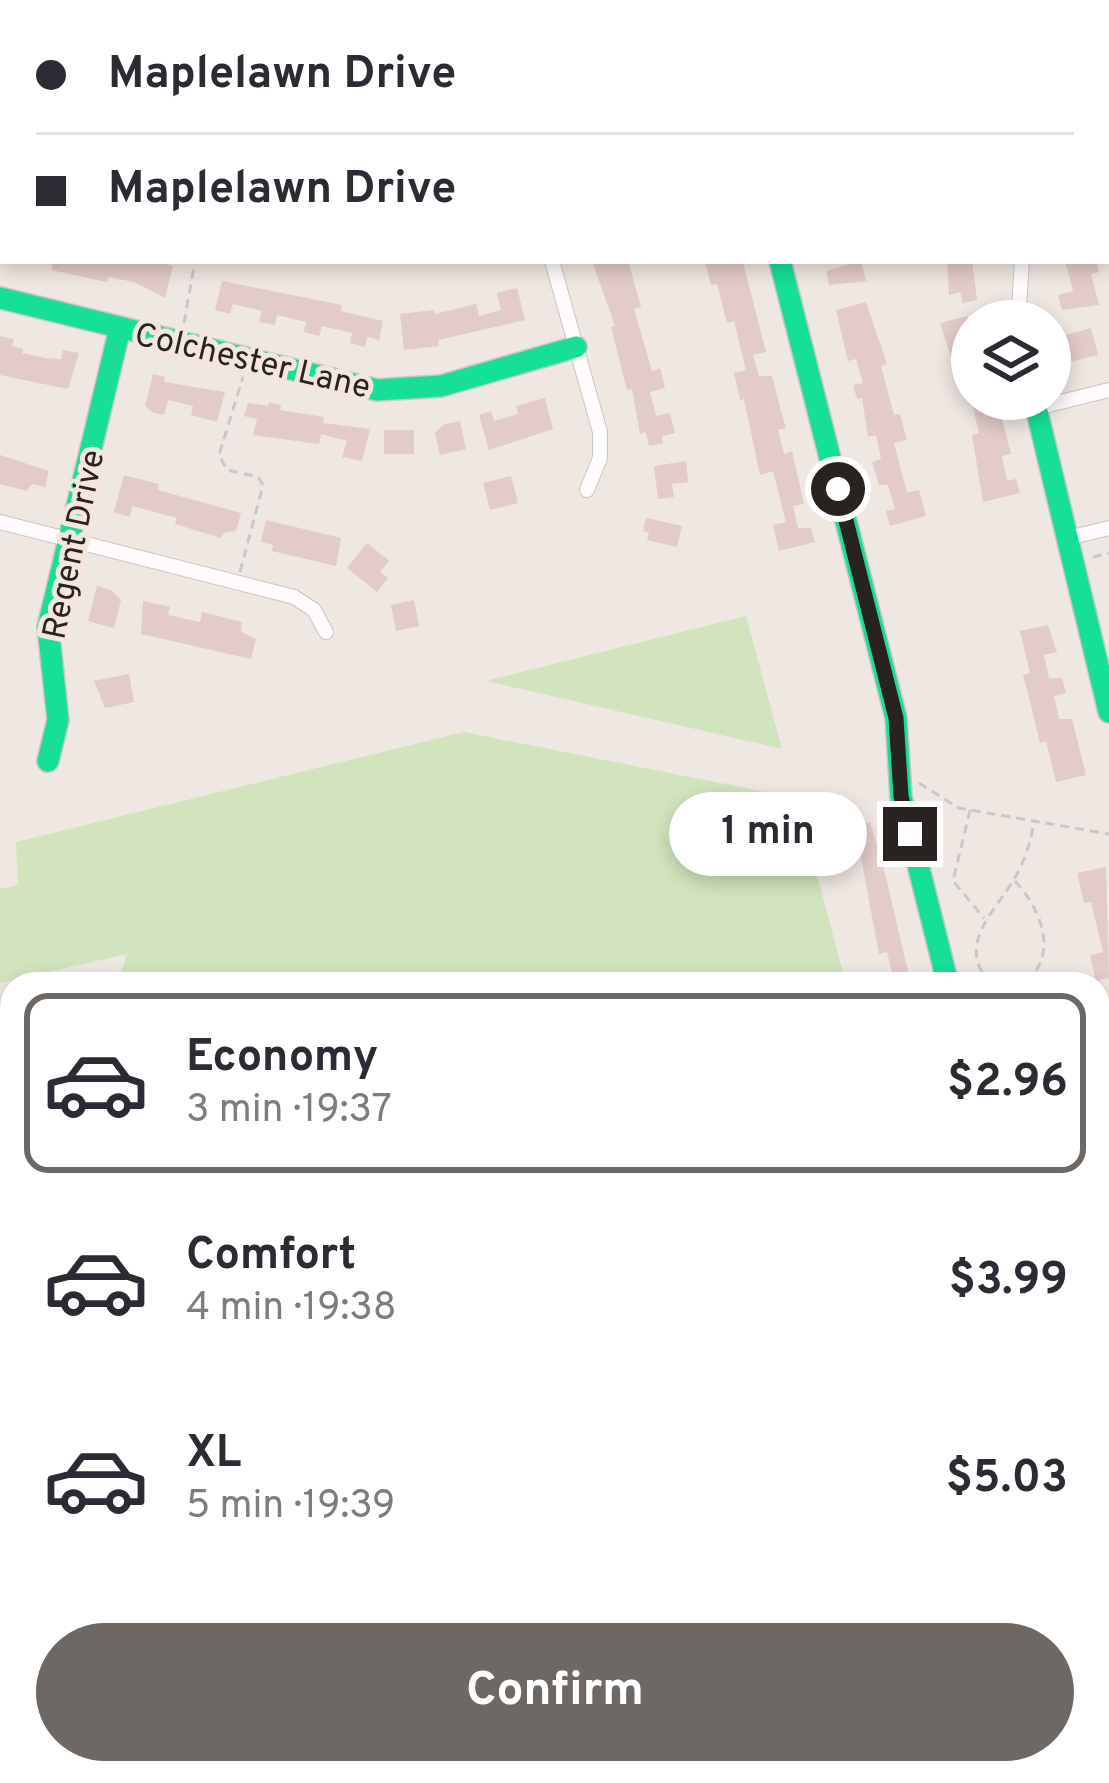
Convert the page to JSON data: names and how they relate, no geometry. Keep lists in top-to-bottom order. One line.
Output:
{"streets":{"street":["Colchester Lane","Regent Drive"]},"crossings":[["Colchester Lane","Regent Drive"]],"page":{"banner":["Maplelawn Drive","Maplelawn Drive"],"bubble":"1 min","list":[{"name":"Economy","note":"3 min · 19:37","value":"$2.96"},{"name":"Comfort","note":"4 min · 19:38","value":"$3.99"},{"name":"XL","note":"5 min · 19:39","value":"$5.03"}],"buttons":"Confirm"}}
